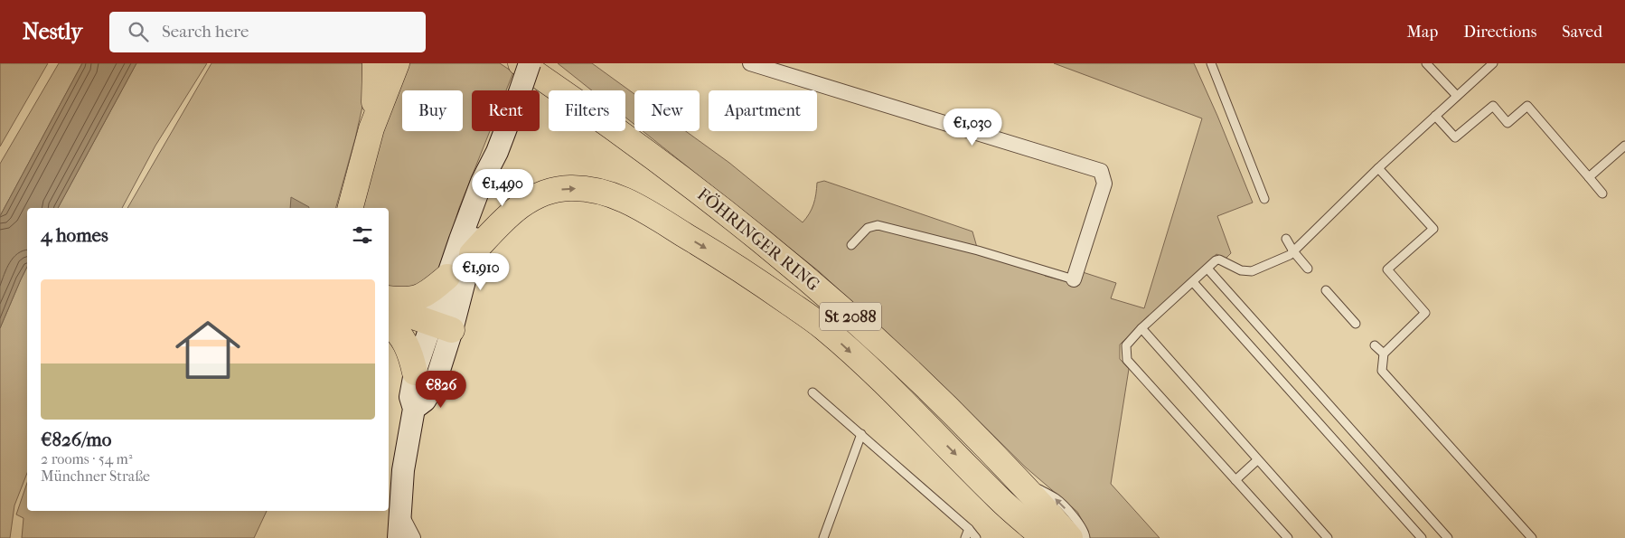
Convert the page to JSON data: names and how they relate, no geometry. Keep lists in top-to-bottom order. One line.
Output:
{"streets":{"highway":["FÖHRINGER RING","St 2088"]},"page":{"header":"Nestly","search":"Search here","nav":["Map","Directions","Saved"],"chip":["Buy","Rent","Filters","New","Apartment"],"price":["€1,030","€1,490","€1,910","€826"],"heading":"4 homes","list":[{"name":"€826/mo","note":"2 rooms · 54 m² · Münchner Straße"}]}}
